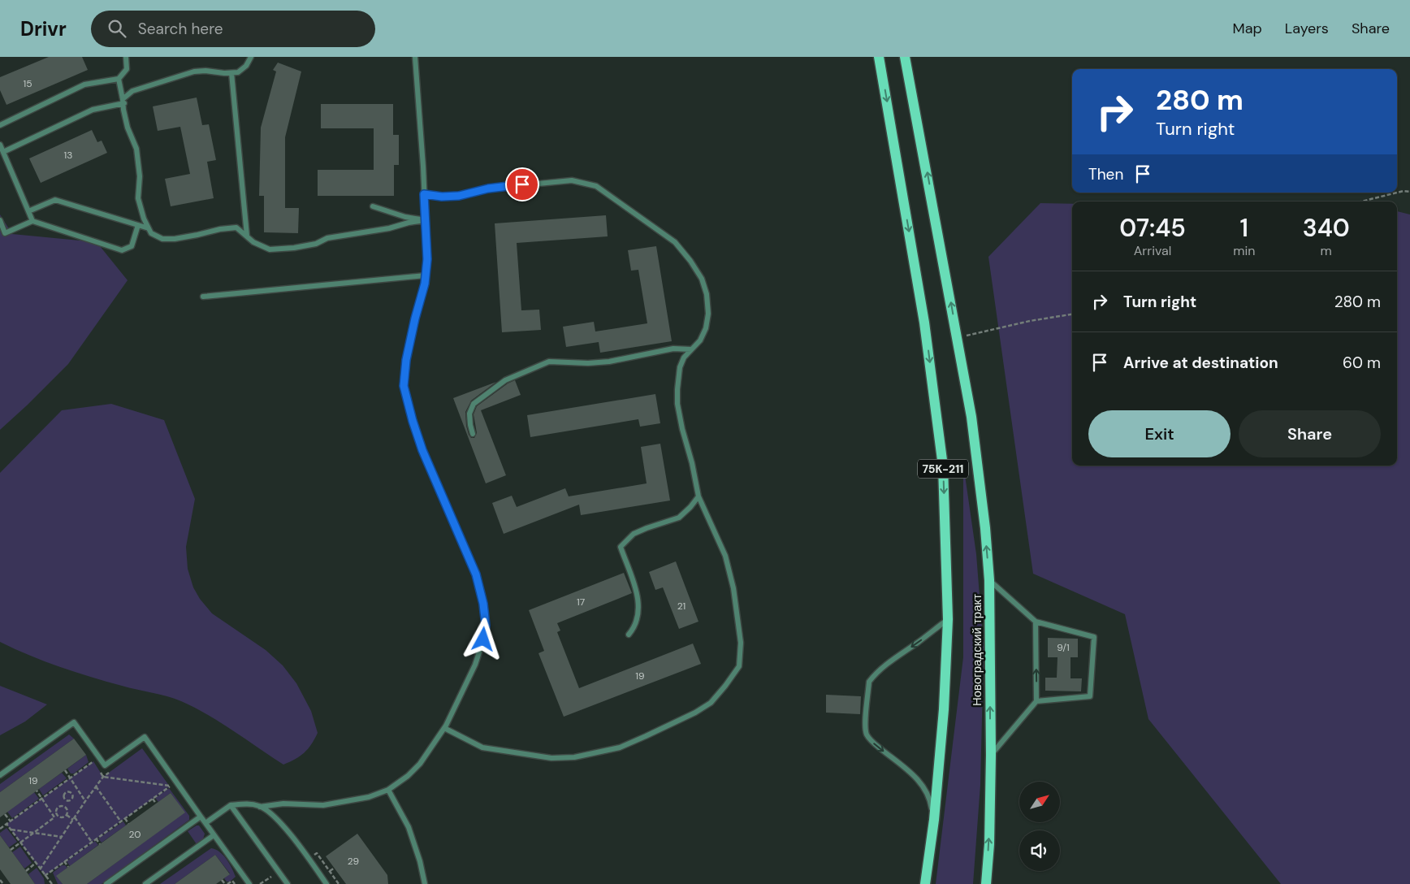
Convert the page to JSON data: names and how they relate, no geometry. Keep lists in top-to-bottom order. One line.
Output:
{"streets":{"main road":["75К-211","Новоградский тракт"]},"house_numbers":["15","13","17","21","9/1","19","19","20","29"],"north":"top right","page":{"header":"Drivr","search":"Search here","nav":["Map","Layers","Share"],"turn":["280 m","Turn right"],"then":"Then","eta":["07:45","Arrival","1","min","340","m"],"list":[{"name":"Turn right","value":"280 m"},{"name":"Arrive at destination","value":"60 m"}],"buttons":["Exit","Share"]}}
